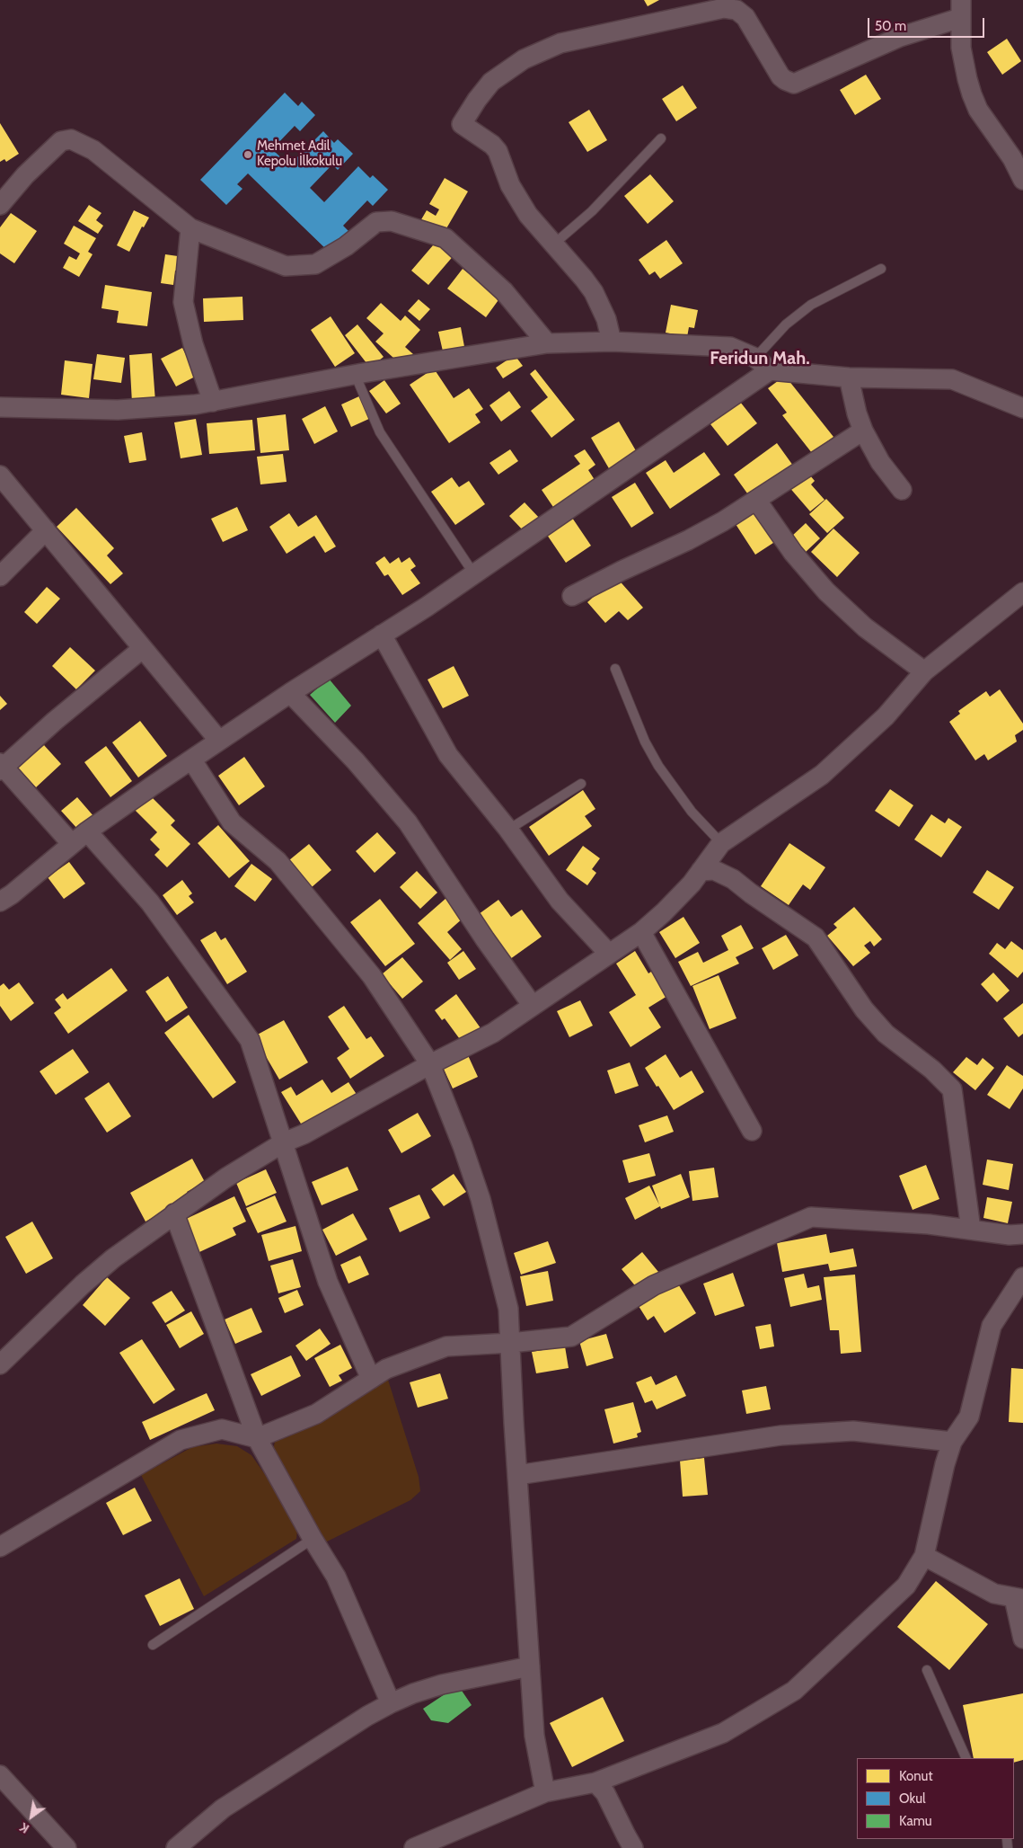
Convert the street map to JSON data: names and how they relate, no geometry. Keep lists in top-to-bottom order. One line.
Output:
{"districts":["Feridun Mah."],"places":["Mehmet Adil Kepolu İlkokulu"],"legend":["Konut","Okul","Kamu"],"scale_bar":"50 m","north":"bottom left"}
